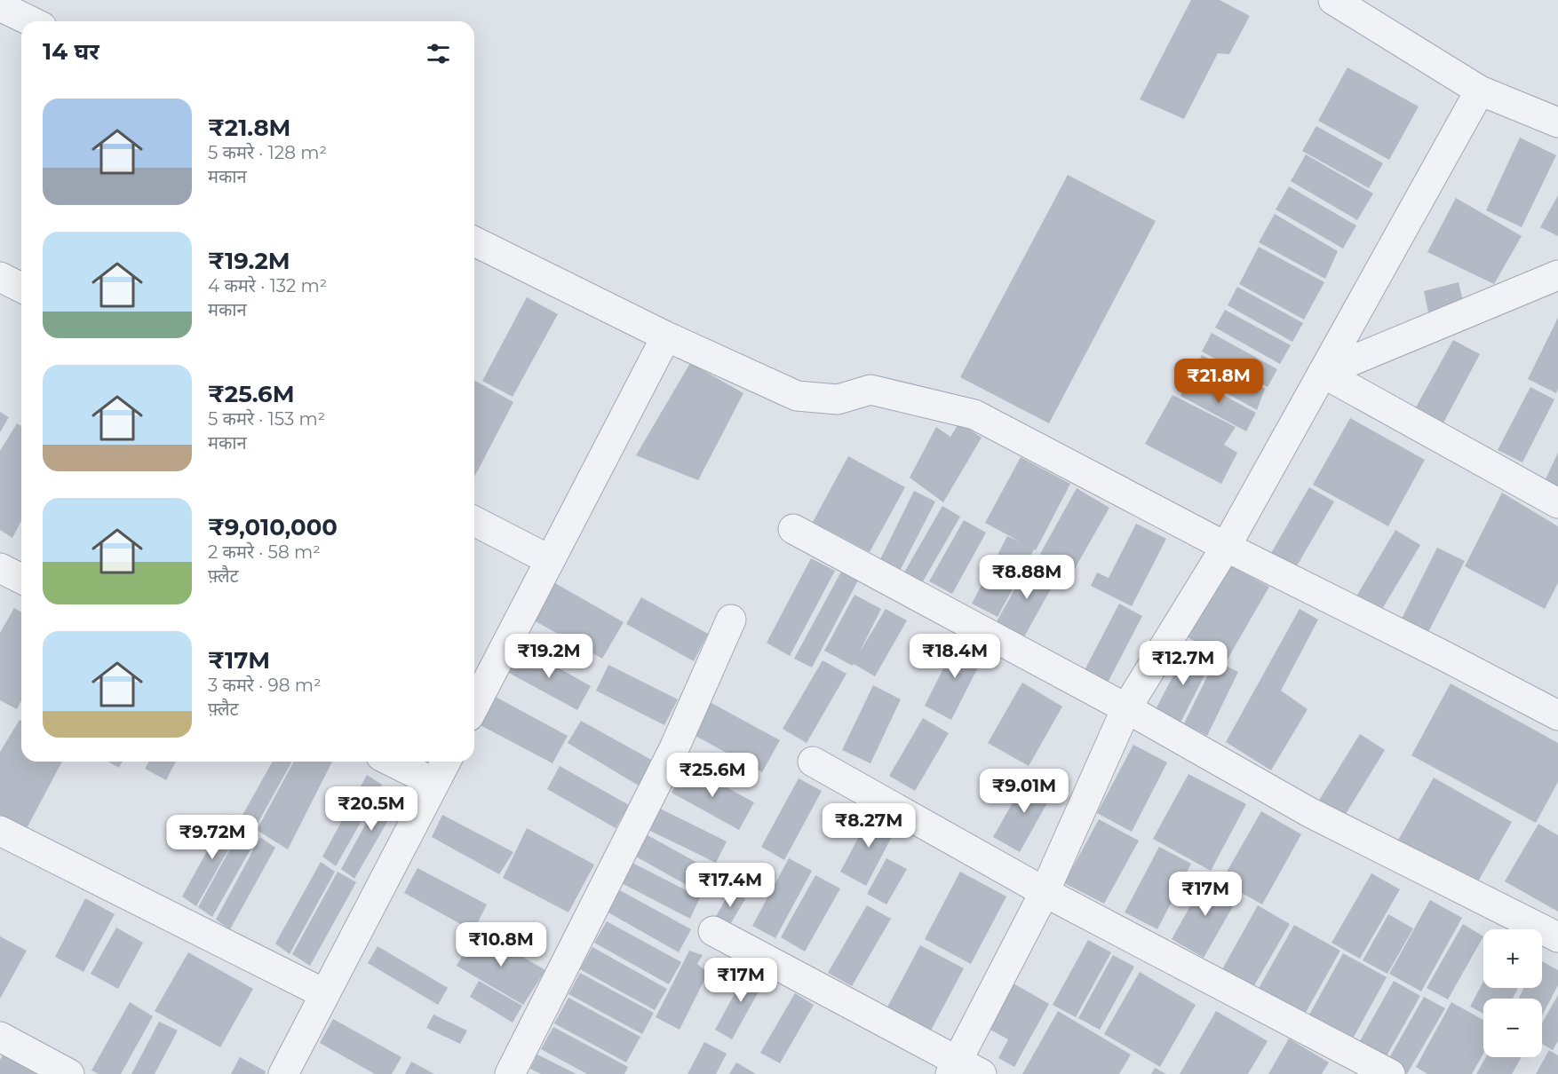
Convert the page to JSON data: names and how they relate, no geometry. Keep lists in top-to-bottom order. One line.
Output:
{"page":{"heading":"14 घर","list":[{"name":"₹21.8M","note":"5 कमरे · 128 m² · मकान"},{"name":"₹19.2M","note":"4 कमरे · 132 m² · मकान"},{"name":"₹25.6M","note":"5 कमरे · 153 m² · मकान"},{"name":"₹9,010,000","note":"2 कमरे · 58 m² · फ़्लैट"},{"name":"₹17M","note":"3 कमरे · 98 m² · फ़्लैट"}],"price":["₹21.8M","₹8.88M","₹19.2M","₹18.4M","₹12.7M","₹25.6M","₹9.01M","₹20.5M","₹8.27M","₹9.72M","₹17.4M","₹17M","₹10.8M","₹17M"],"map_buttons":["+","−"]}}
